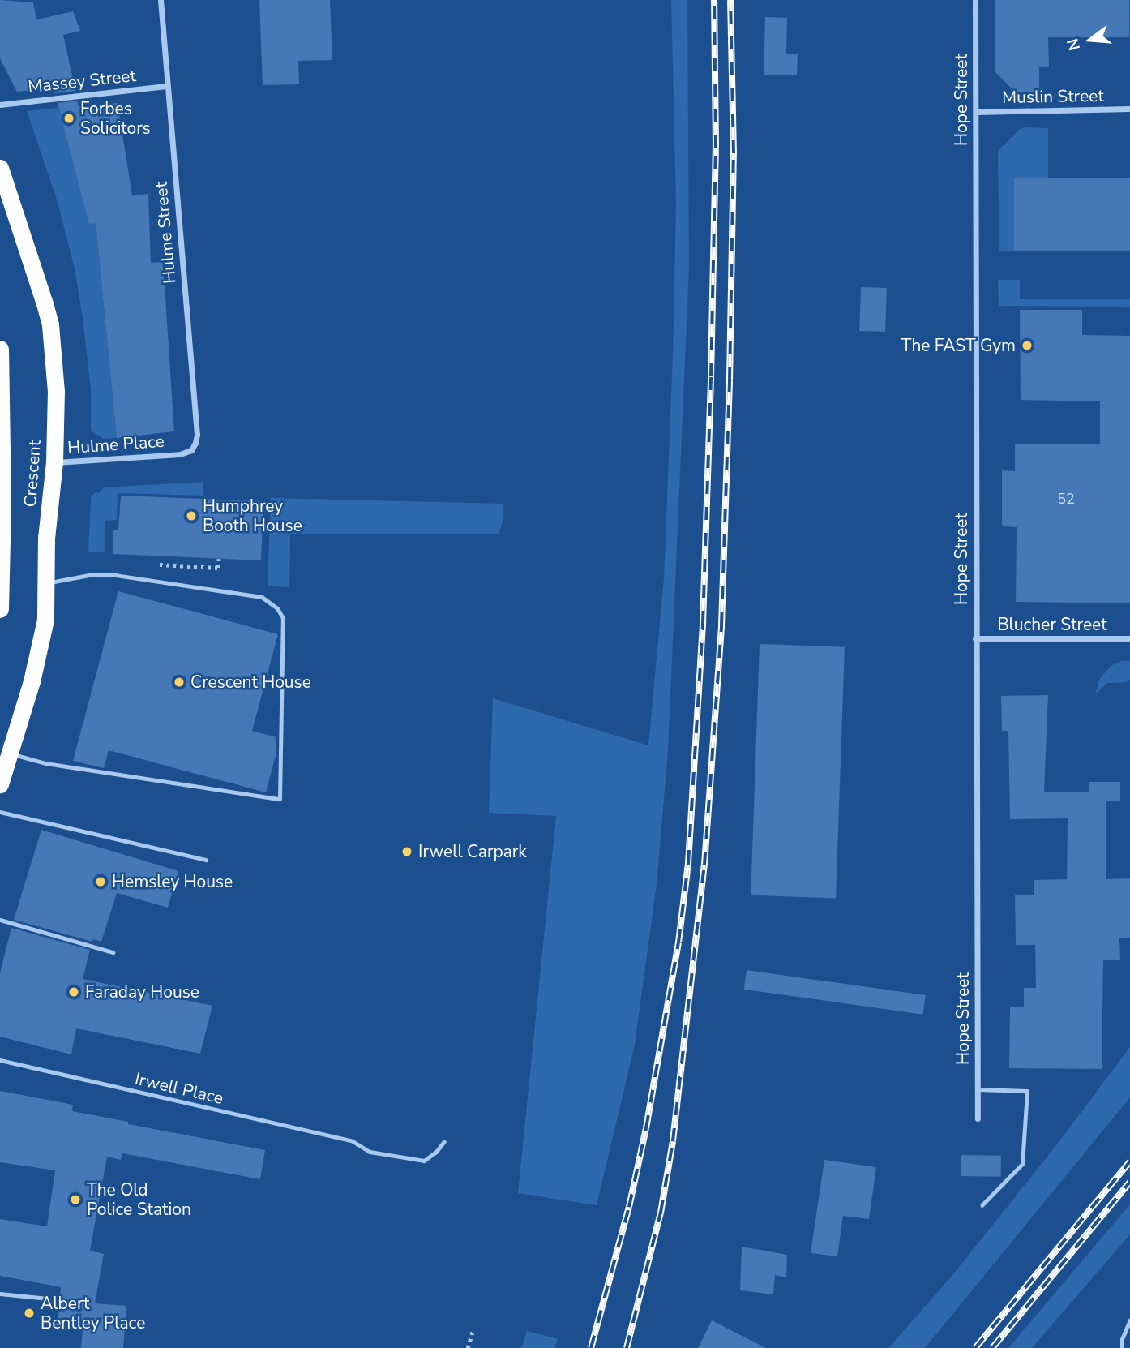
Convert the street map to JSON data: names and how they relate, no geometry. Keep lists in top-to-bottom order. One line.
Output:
{"streets":{"highway":["Crescent"],"street":["Massey Street","Muslin Street","Hope Street","Hulme Street","Hulme Place","Blucher Street"],"lane":["Irwell Place"]},"crossings":[["Massey Street","Hulme Street"],["Muslin Street","Hope Street"],["Hope Street","Blucher Street"],["Hulme Street","Hulme Place"],["Hulme Place","Crescent"]],"places":["Forbes Solicitors","The FAST Gym","Humphrey Booth House","Crescent House","Irwell Carpark","Hemsley House","Faraday House","The Old Police Station","Albert Bentley Place"],"house_numbers":["52"],"north":"left"}
